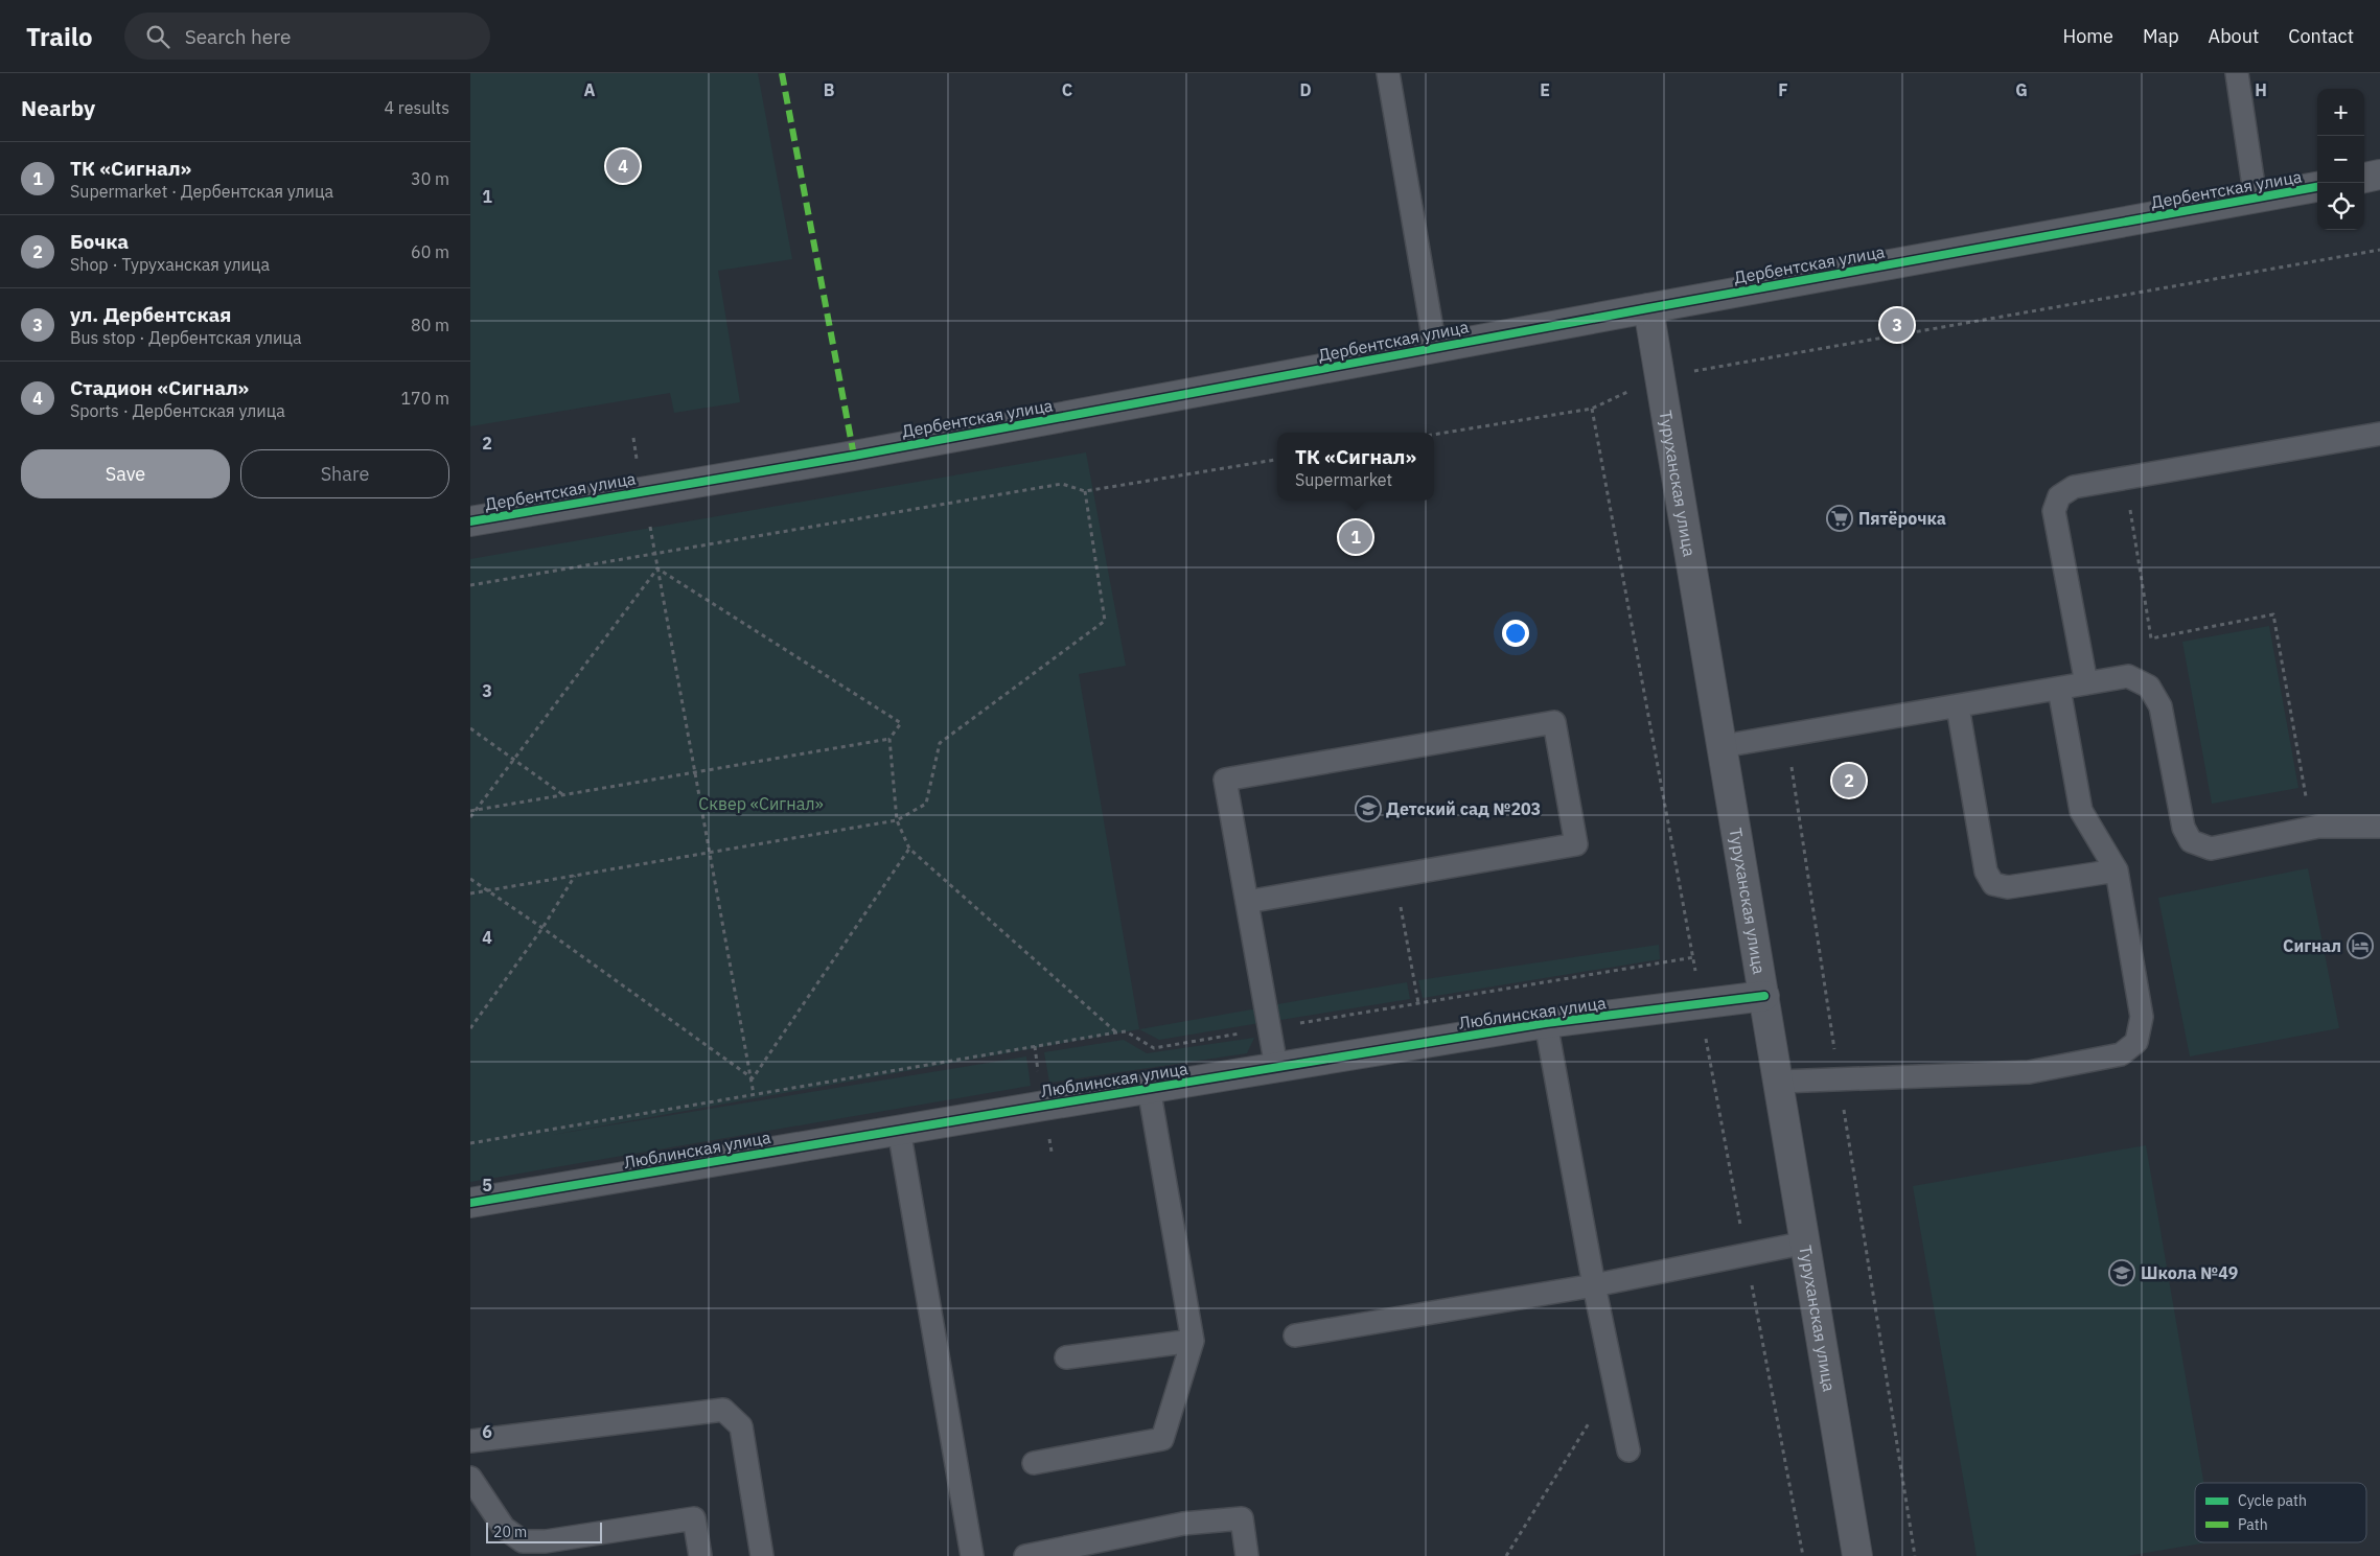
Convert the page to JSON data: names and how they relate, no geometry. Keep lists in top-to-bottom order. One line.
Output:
{"streets":{"street":["Дербентская улица","Туруханская улица","Люблинская улица"]},"crossings":[["Дербентская улица","Туруханская улица"],["Туруханская улица","Люблинская улица"]],"parks":["Сквер «Сигнал»"],"places":{"supermarket":["Пятёрочка"],"school or university":["Детский сад №203","Школа №49"],"hotel":["Сигнал"]},"legend":["Cycle path","Path"],"scale_bar":"20 m","page":{"header":"Trailo","search":"Search here","nav":["Home","Map","About","Contact"],"heading":["Nearby","4 results"],"map_buttons":["+","−"],"list":[{"mark":"1","name":"ТК «Сигнал»","note":"Supermarket · Дербентская улица","value":"30 m"},{"mark":"2","name":"Бочка","note":"Shop · Туруханская улица","value":"60 m"},{"mark":"3","name":"ул. Дербентская","note":"Bus stop · Дербентская улица","value":"80 m"},{"mark":"4","name":"Стадион «Сигнал»","note":"Sports · Дербентская улица","value":"170 m"}],"pins":["4","3","1","2"],"popup":["ТК «Сигнал»","Supermarket"],"buttons":["Save","Share"],"scale":"20 m"},"grid":{"columns":["A","B","C","D","E","F","G","H"],"rows":["1","2","3","4","5","6"]}}
